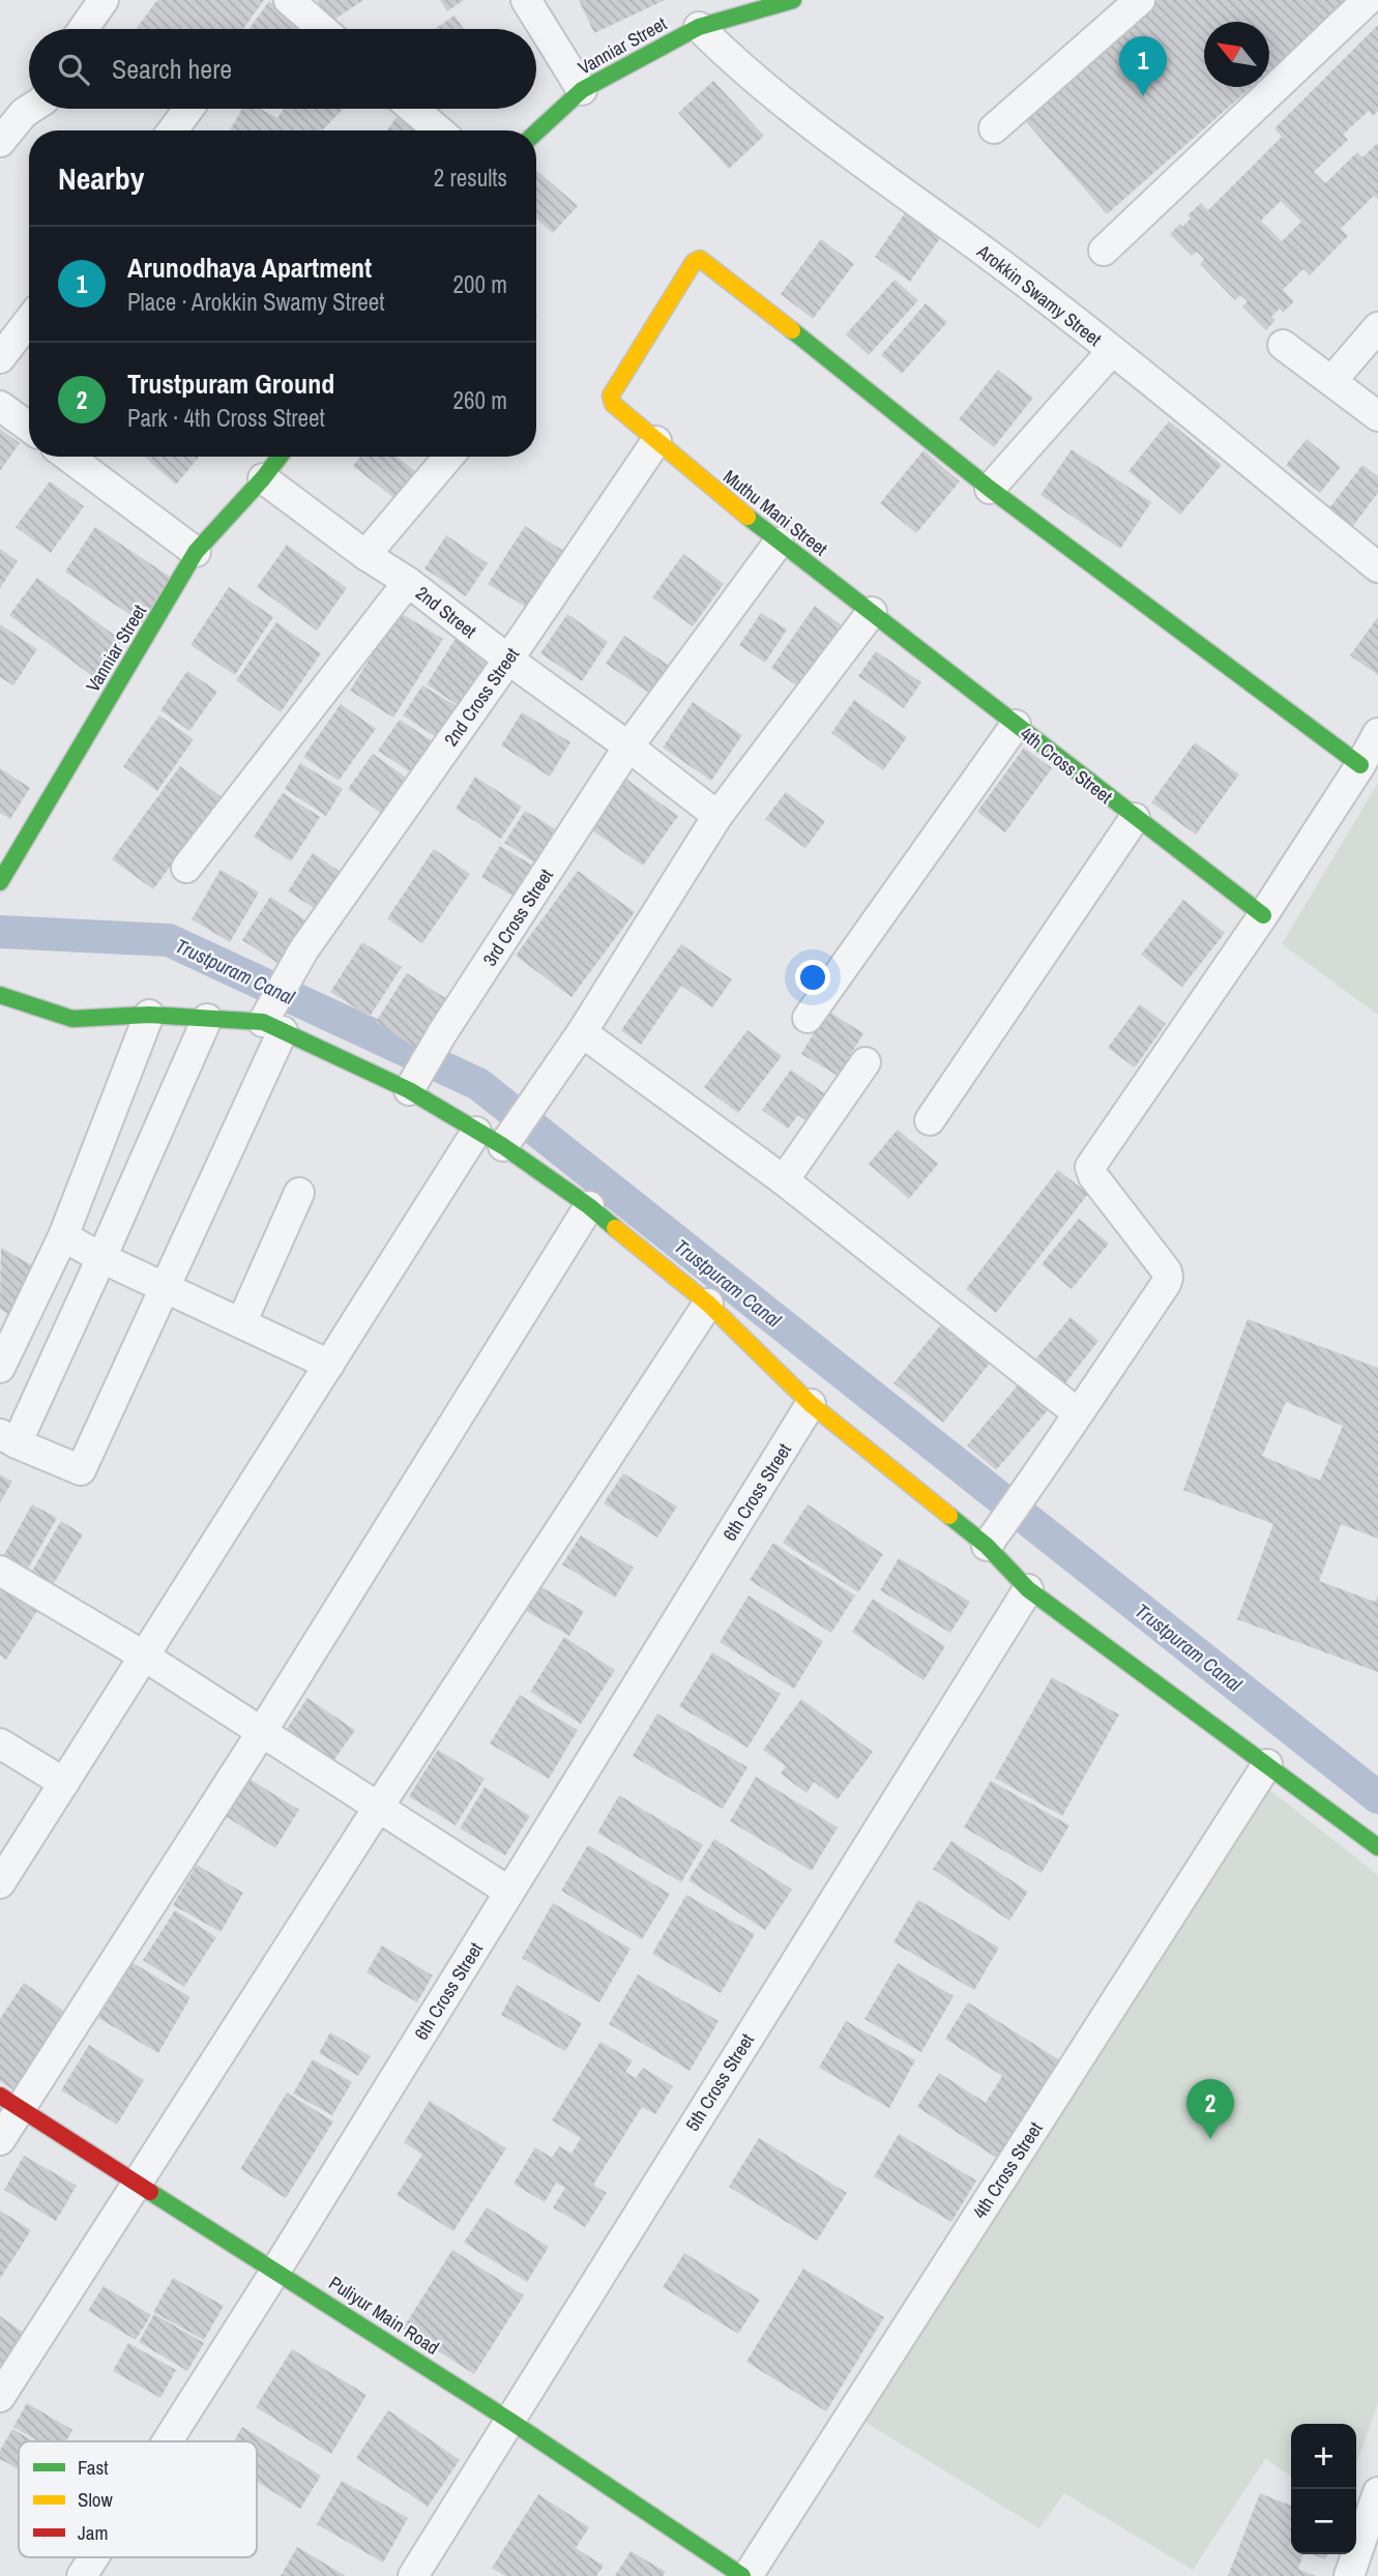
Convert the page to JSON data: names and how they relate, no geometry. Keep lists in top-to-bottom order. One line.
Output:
{"streets":{"street":["Vanniar Street","Arokkin Swamy Street","Muthu Mani Street","2nd Street","2nd Cross Street","4th Cross Street","3rd Cross Street","6th Cross Street","5th Cross Street","Puliyur Main Road"]},"crossings":[["Vanniar Street","Arokkin Swamy Street"],["Vanniar Street","2nd Street"],["Muthu Mani Street","2nd Cross Street"],["Muthu Mani Street","4th Cross Street"],["Muthu Mani Street","3rd Cross Street"],["2nd Street","2nd Cross Street"],["2nd Street","3rd Cross Street"],["6th Cross Street","Puliyur Main Road"],["5th Cross Street","Puliyur Main Road"]],"water":["Trustpuram Canal"],"legend":["Fast","Slow","Jam"],"north":"top left","page":{"search":"Search here","pins":["1","2"],"heading":["Nearby","2 results"],"list":[{"mark":"1","name":"Arunodhaya Apartment","note":"Place · Arokkin Swamy Street","value":"200 m"},{"mark":"2","name":"Trustpuram Ground","note":"Park · 4th Cross Street","value":"260 m"}],"map_buttons":["+","−"]}}
